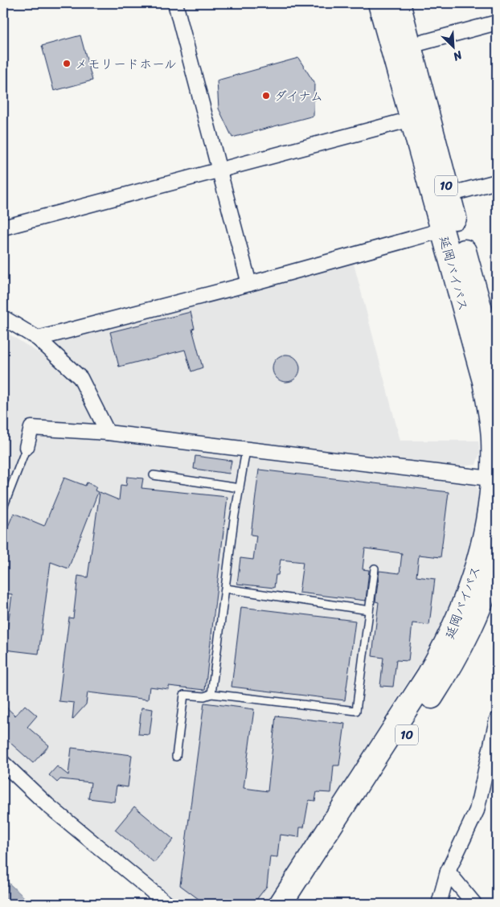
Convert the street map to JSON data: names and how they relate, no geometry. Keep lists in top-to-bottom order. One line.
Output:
{"streets":{"highway":["10","延岡バイパス"]},"places":["メモリードホール","ダイナム"],"north":"bottom right"}
